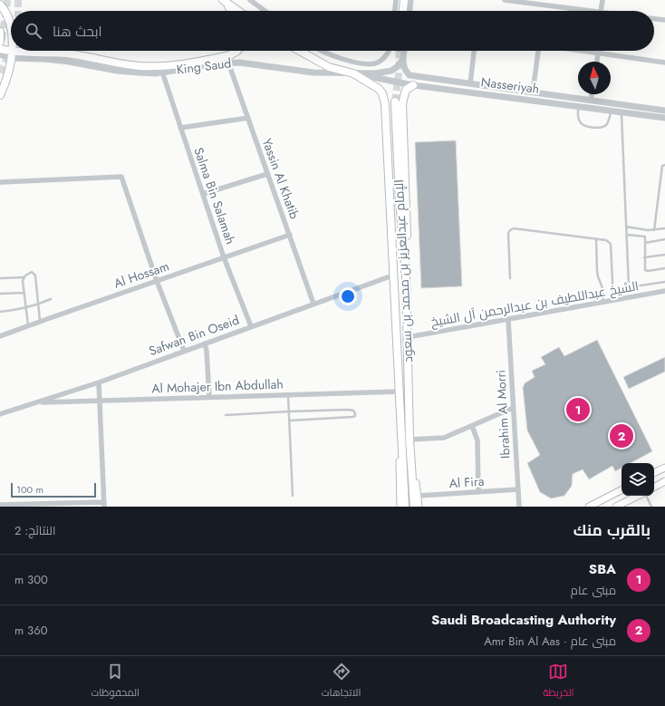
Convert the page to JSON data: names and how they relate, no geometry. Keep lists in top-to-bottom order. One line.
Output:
{"streets":{"main road":["King Saud","الإمام عبدالعزيز بن محمد بن سعود"],"street":["Nasseriyah","Yassin Al Khatib","Salma Bin Salamah","Al Hossam","الشيخ عبداللطيف بن عبدالرحمن آل الشيخ","Safwan Bin Oseid","Al Mohajer Ibn Abdullah","Ibrahim Al Morri","Al Fira"]},"crossings":[["King Saud","Nasseriyah"],["King Saud","Yassin Al Khatib"],["King Saud","Salma Bin Salamah"],["King Saud","الإمام عبدالعزيز بن محمد بن سعود"],["Nasseriyah","الإمام عبدالعزيز بن محمد بن سعود"],["Yassin Al Khatib","Al Hossam"],["Yassin Al Khatib","Safwan Bin Oseid"],["Salma Bin Salamah","Al Hossam"],["Salma Bin Salamah","Safwan Bin Oseid"],["الإمام عبدالعزيز بن محمد بن سعود","الشيخ عبداللطيف بن عبدالرحمن آل الشيخ"],["الإمام عبدالعزيز بن محمد بن سعود","Safwan Bin Oseid"],["الإمام عبدالعزيز بن محمد بن سعود","Al Mohajer Ibn Abdullah"],["الإمام عبدالعزيز بن محمد بن سعود","Al Fira"],["الشيخ عبداللطيف بن عبدالرحمن آل الشيخ","Ibrahim Al Morri"],["Safwan Bin Oseid","Al Mohajer Ibn Abdullah"],["Ibrahim Al Morri","Al Fira"]],"scale_bar":"100 m","north":"top","page":{"search":"ابحث هنا","pins":["1","2"],"scale":"100 m","heading":["بالقرب منك","النتائج: 2"],"list":[{"mark":"1","name":"SBA","note":"مبنى عام","value":"300 m"},{"mark":"2","name":"Saudi Broadcasting Authority","note":"مبنى عام · Amr Bin Al Aas","value":"360 m"}],"nav":["الخريطة","الاتجاهات","المحفوظات"]}}
